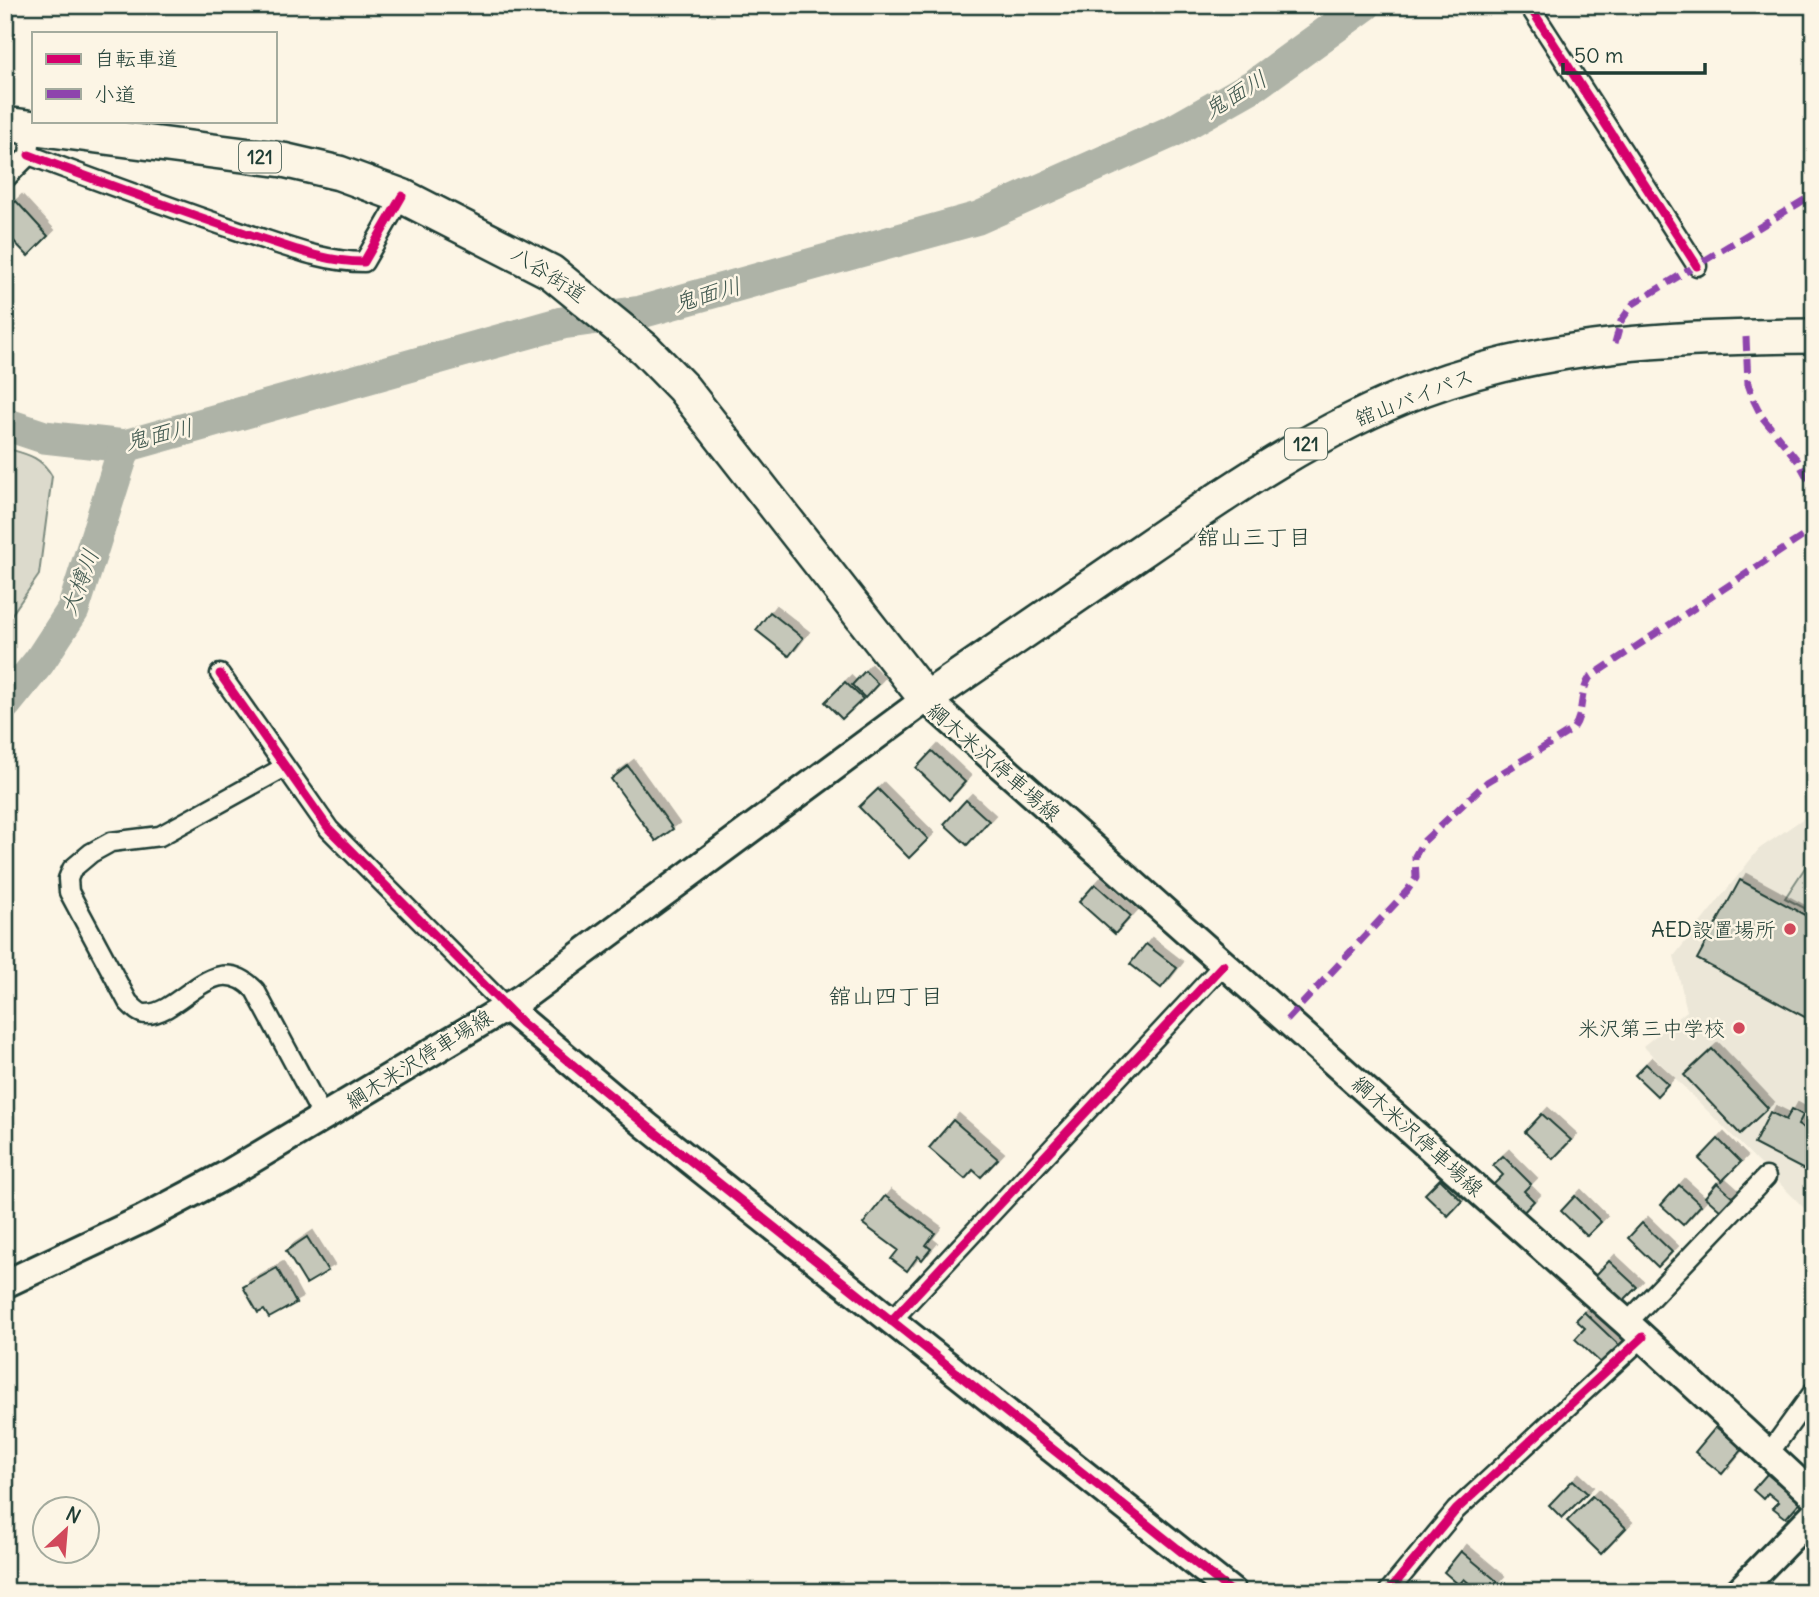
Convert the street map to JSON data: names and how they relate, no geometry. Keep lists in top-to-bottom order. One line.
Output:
{"streets":{"highway":["121","八谷街道","舘山バイパス"],"main road":["綱木米沢停車場線"]},"crossings":[["八谷街道","舘山バイパス"],["八谷街道","綱木米沢停車場線"],["舘山バイパス","綱木米沢停車場線"]],"districts":["舘山三丁目","舘山四丁目"],"water":["鬼面川","大樽川"],"places":["AED設置場所","米沢第三中学校"],"legend":["自転車道","小道"],"scale_bar":"50 m","north":"top right"}
